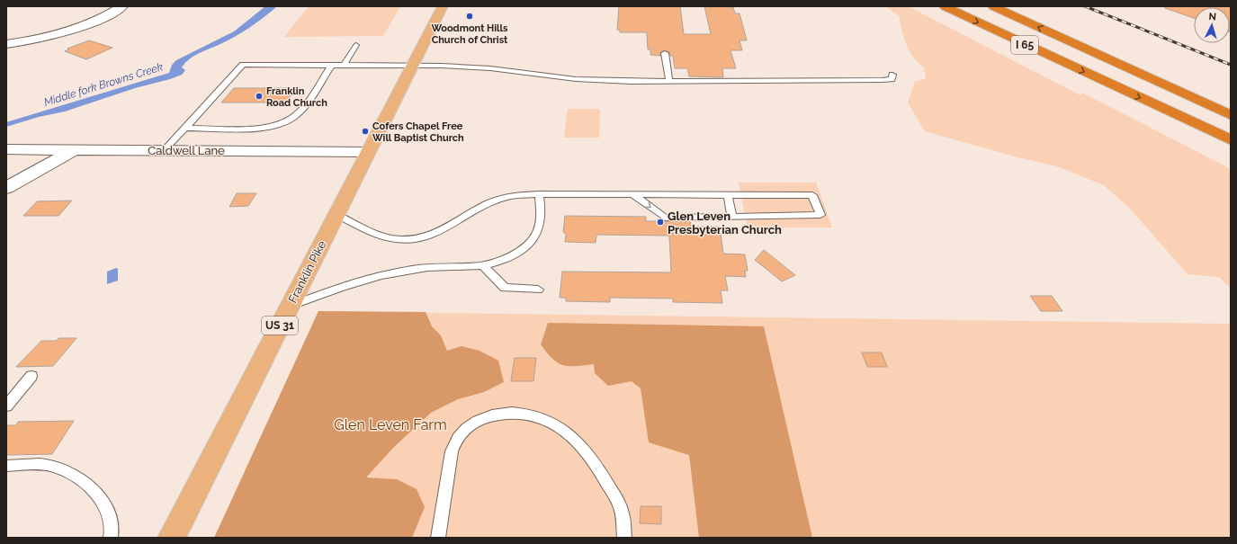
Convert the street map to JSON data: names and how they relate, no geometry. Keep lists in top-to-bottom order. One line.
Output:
{"streets":{"highway":["I 65"],"main road":["Franklin Pike","US 31"],"street":["Caldwell Lane"]},"crossings":[["Caldwell Lane","Franklin Pike"]],"water":["Middle fork Browns Creek"],"parks":["Glen Leven Farm"],"places":["Woodmont Hills Church of Christ","Franklin Road Church","Cofers Chapel Free Will Baptist Church","Glen Leven Presbyterian Church"],"north":"top"}
